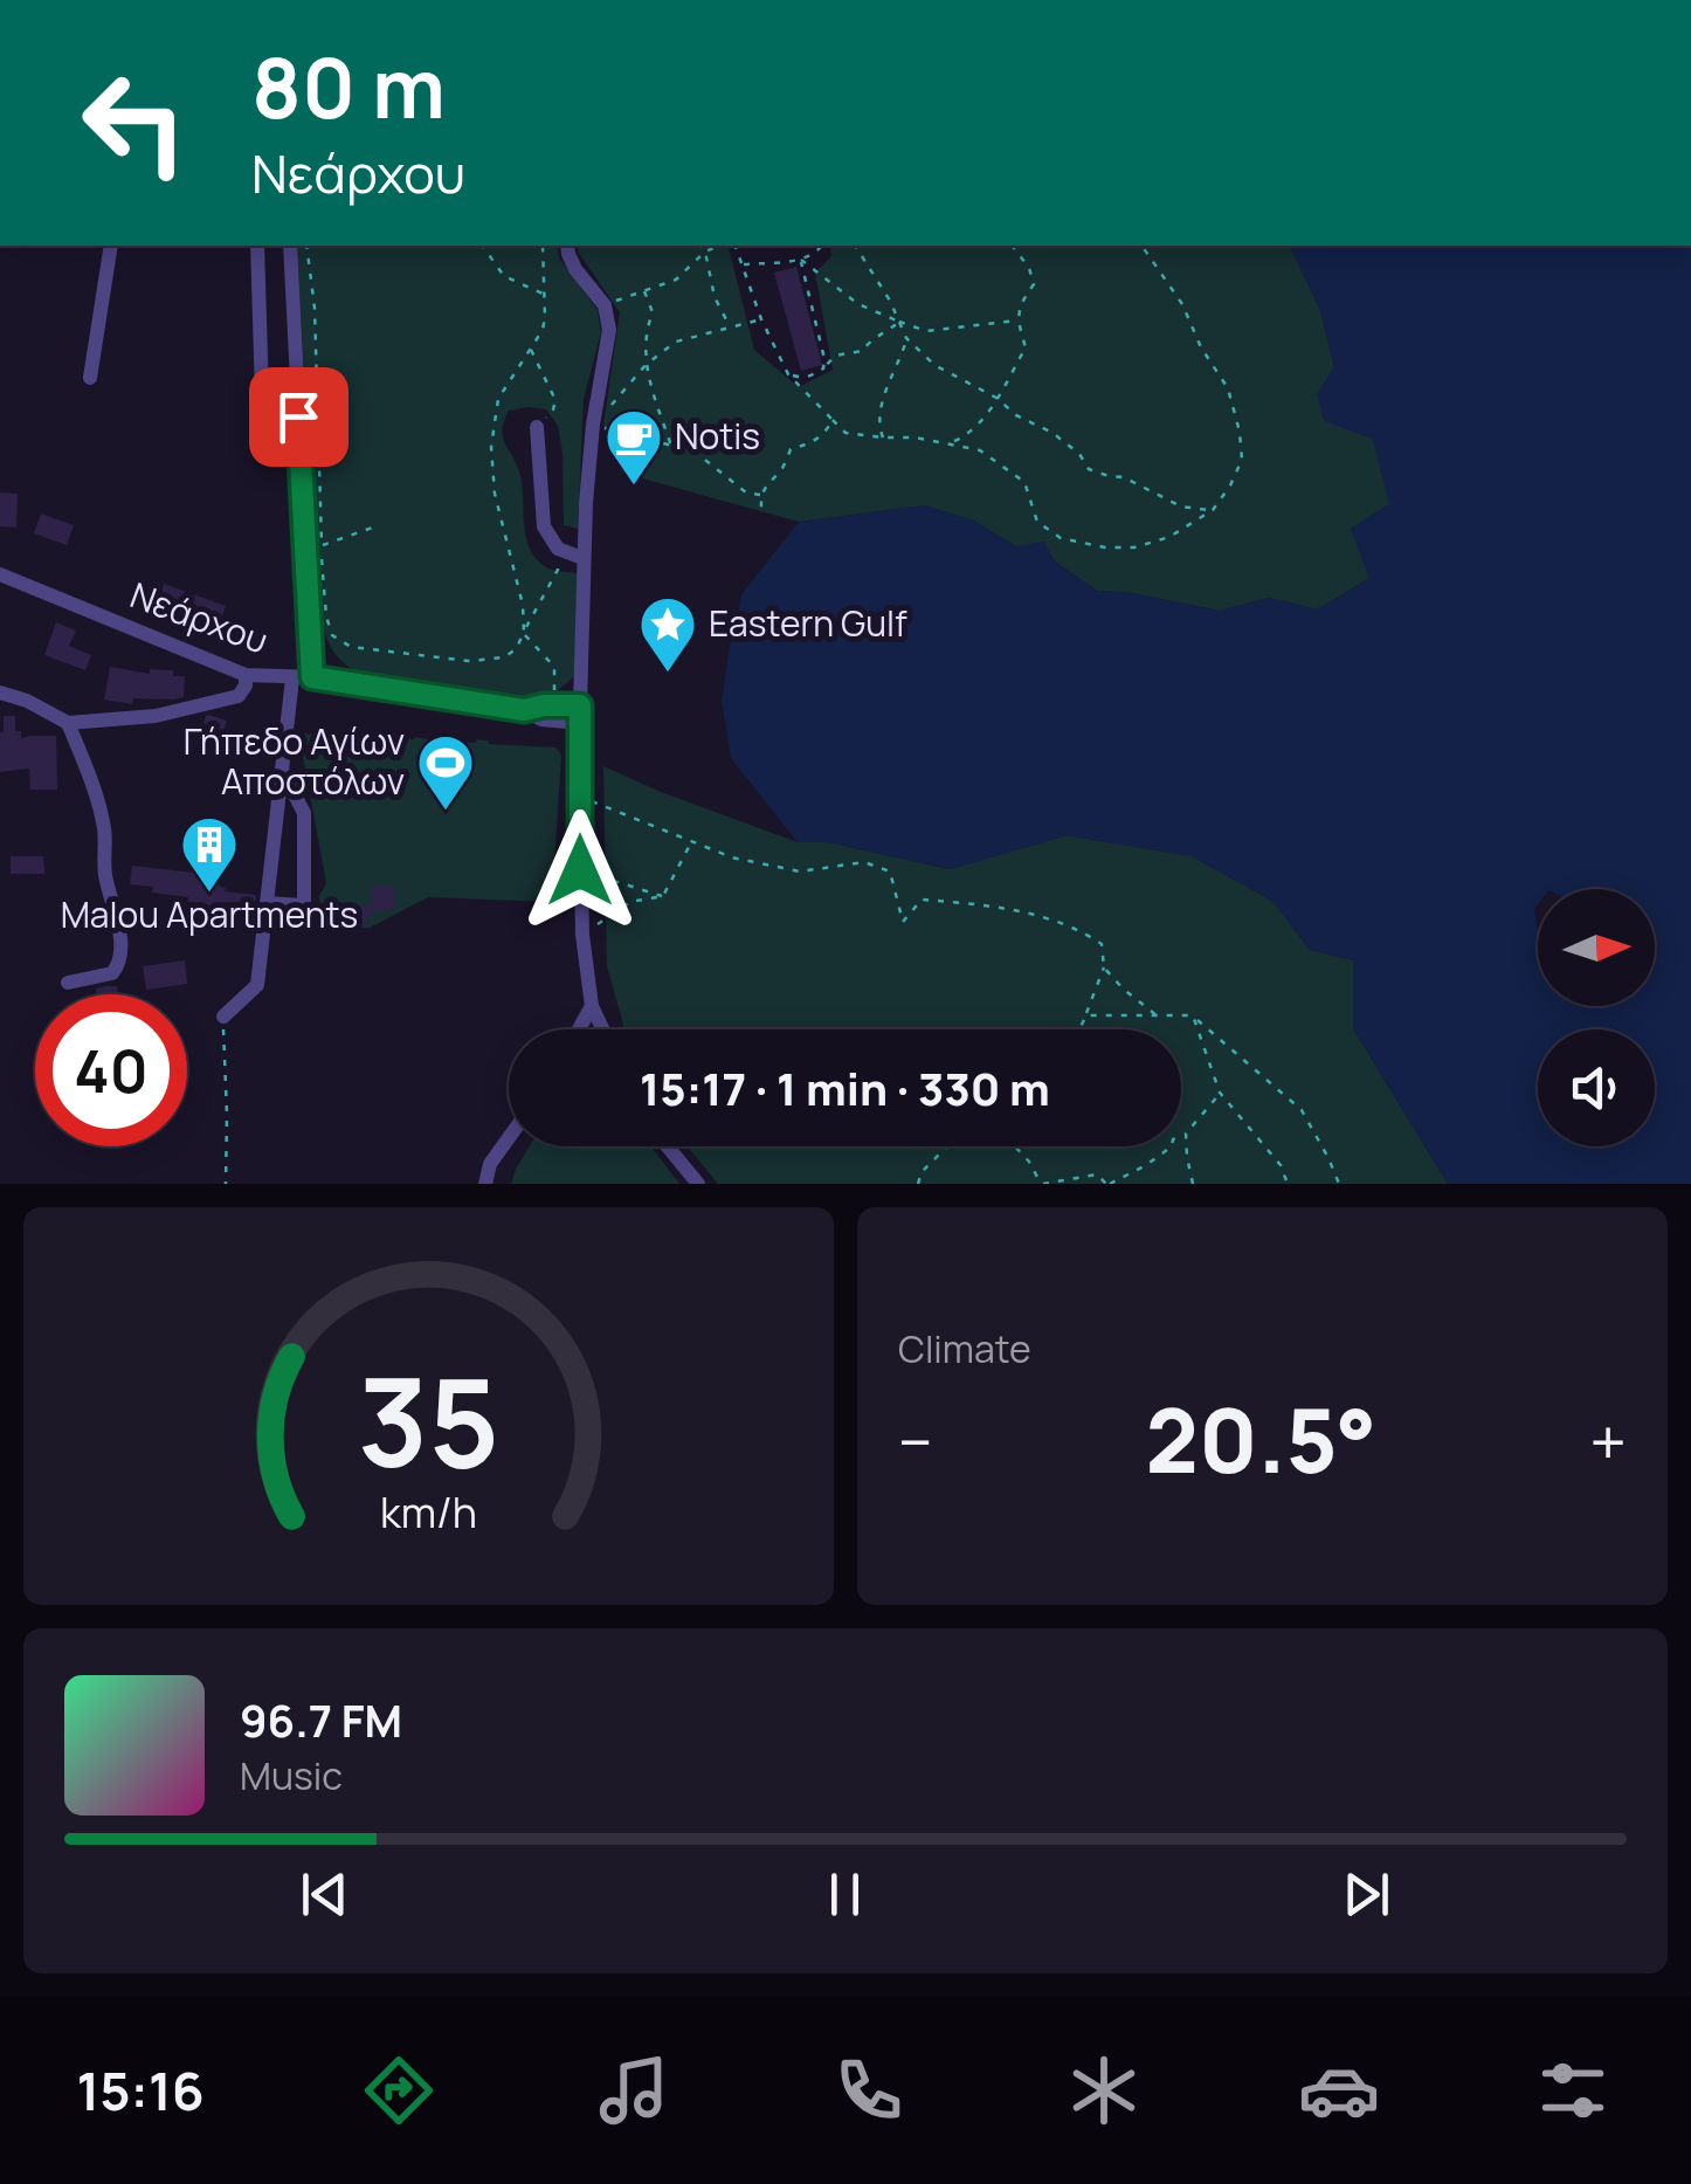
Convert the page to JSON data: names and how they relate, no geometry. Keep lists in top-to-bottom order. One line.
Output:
{"streets":{"street":["Νεάρχου"]},"places":{"cafe":["Notis"],"place":["Eastern Gulf"],"sports":["Γήπεδο Αγίων Αποστόλων"],"building":["Malou Apartments"]},"north":"right","page":{"turn":["80 m","Νεάρχου"],"limit":"40","trip":"15:17 · 1 min · 330 m","tile":"Climate","heat":["−","20.5°","+"],"song":["96.7 FM","Music"],"tabs":"15:16","gauge":["35","km/h"]}}
